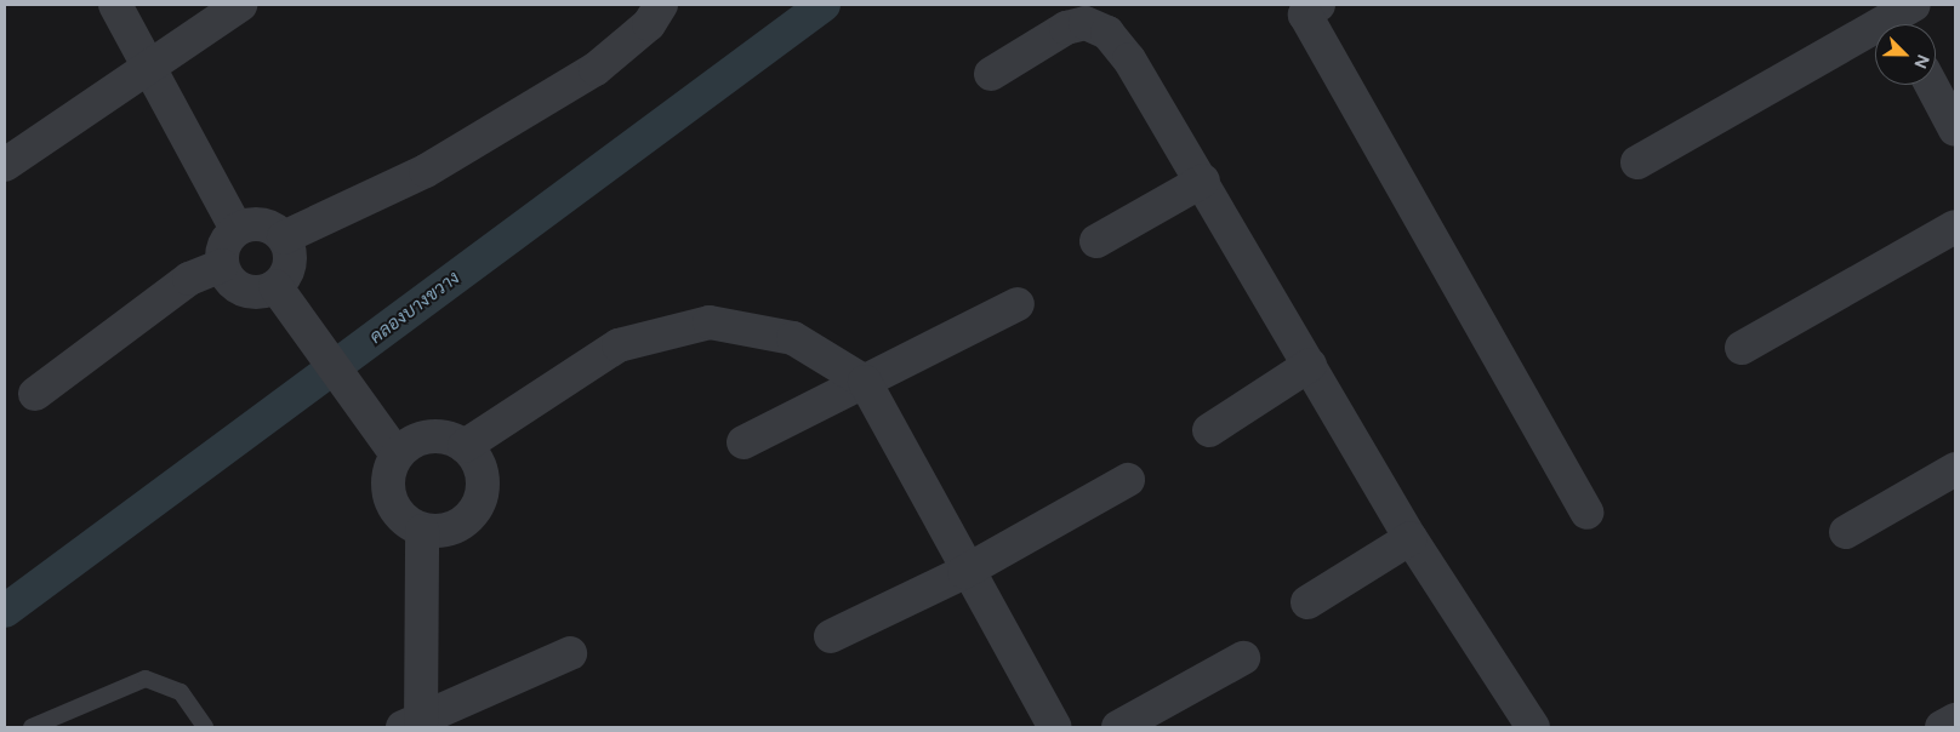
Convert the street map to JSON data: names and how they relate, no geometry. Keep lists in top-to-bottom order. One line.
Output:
{"water":["คลองบางขวาง"],"north":"bottom right"}
